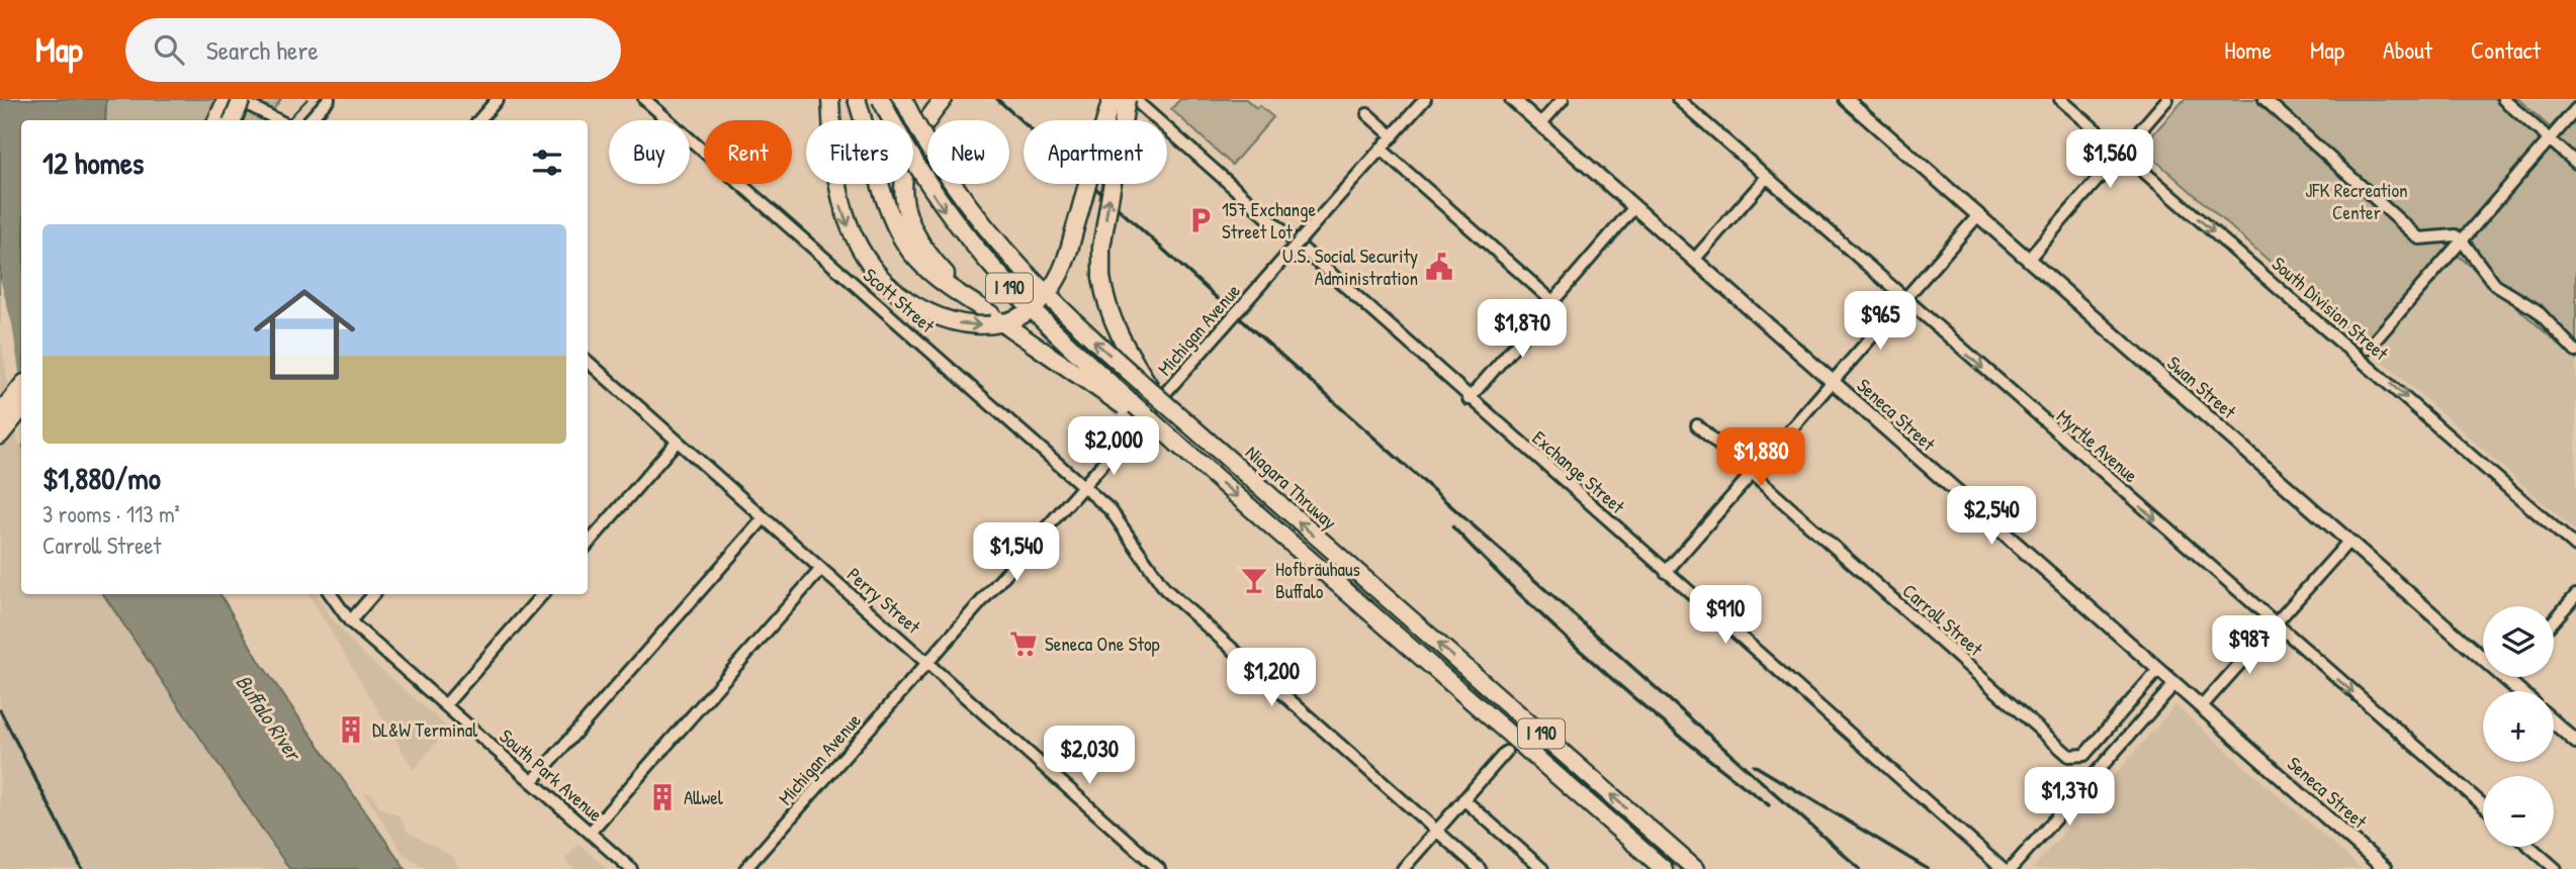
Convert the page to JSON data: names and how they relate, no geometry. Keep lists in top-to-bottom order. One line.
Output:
{"streets":{"highway":["I 190","Niagara Thruway"],"main road":["Swan Street","Seneca Street"],"street":["Scott Street","South Division Street","Michigan Avenue","Myrtle Avenue","Exchange Street","Perry Street","Carroll Street","South Park Avenue"]},"crossings":[["Scott Street","Michigan Avenue"],["Michigan Avenue","Perry Street"],["Seneca Street","Carroll Street"]],"one_way":["South Division Street","Myrtle Avenue"],"water":["Buffalo River"],"parks":["JFK Recreation Center"],"places":{"parking":["157 Exchange Street Lot"],"public building":["U.S. Social Security Administration"],"bar":["Hofbräuhaus Buffalo"],"supermarket":["Seneca One Stop"],"building":["DL&W Terminal","Allwel"]},"page":{"header":"Map","search":"Search here","nav":["Home","Map","About","Contact"],"chip":["Buy","Rent","Filters","New","Apartment"],"heading":"12 homes","price":["$1,560","$965","$1,870","$2,000","$1,880","$2,540","$1,540","$910","$987","$1,200","$2,030","$1,370"],"list":[{"name":"$1,880/mo","note":"3 rooms · 113 m² · Carroll Street"}],"map_buttons":["+","−"]}}
